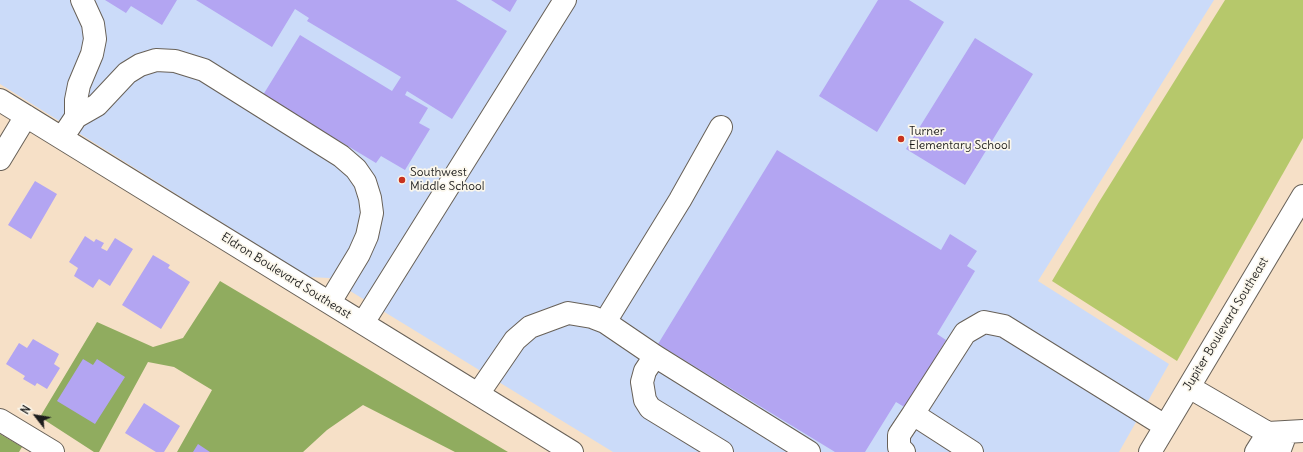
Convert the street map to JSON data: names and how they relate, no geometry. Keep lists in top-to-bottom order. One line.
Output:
{"streets":{"street":["Eldron Boulevard Southeast","Jupiter Boulevard Southeast"]},"places":["Turner Elementary School","Southwest Middle School"],"north":"top left"}
